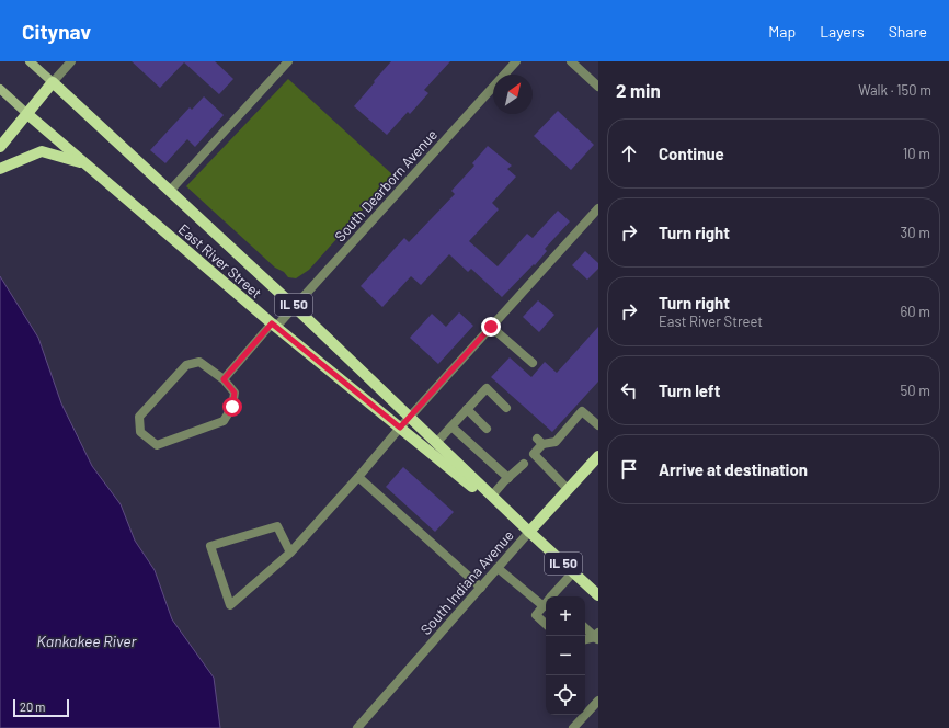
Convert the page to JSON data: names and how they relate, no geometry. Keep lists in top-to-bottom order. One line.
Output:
{"streets":{"main road":["East River Street","IL 50","South Indiana Avenue"],"street":["South Dearborn Avenue"]},"crossings":[["South Dearborn Avenue","East River Street"],["East River Street","South Indiana Avenue"]],"water":["Kankakee River"],"scale_bar":"20 m","north":"top right","page":{"header":"Citynav","nav":["Map","Layers","Share"],"heading":["2 min","Walk · 150 m"],"list":[["Continue","10 m"],["Turn right","30 m"],["Turn right","East River Street","60 m"],["Turn left","50 m"],"Arrive at destination"],"map_buttons":["+","−"],"scale":"20 m"}}
